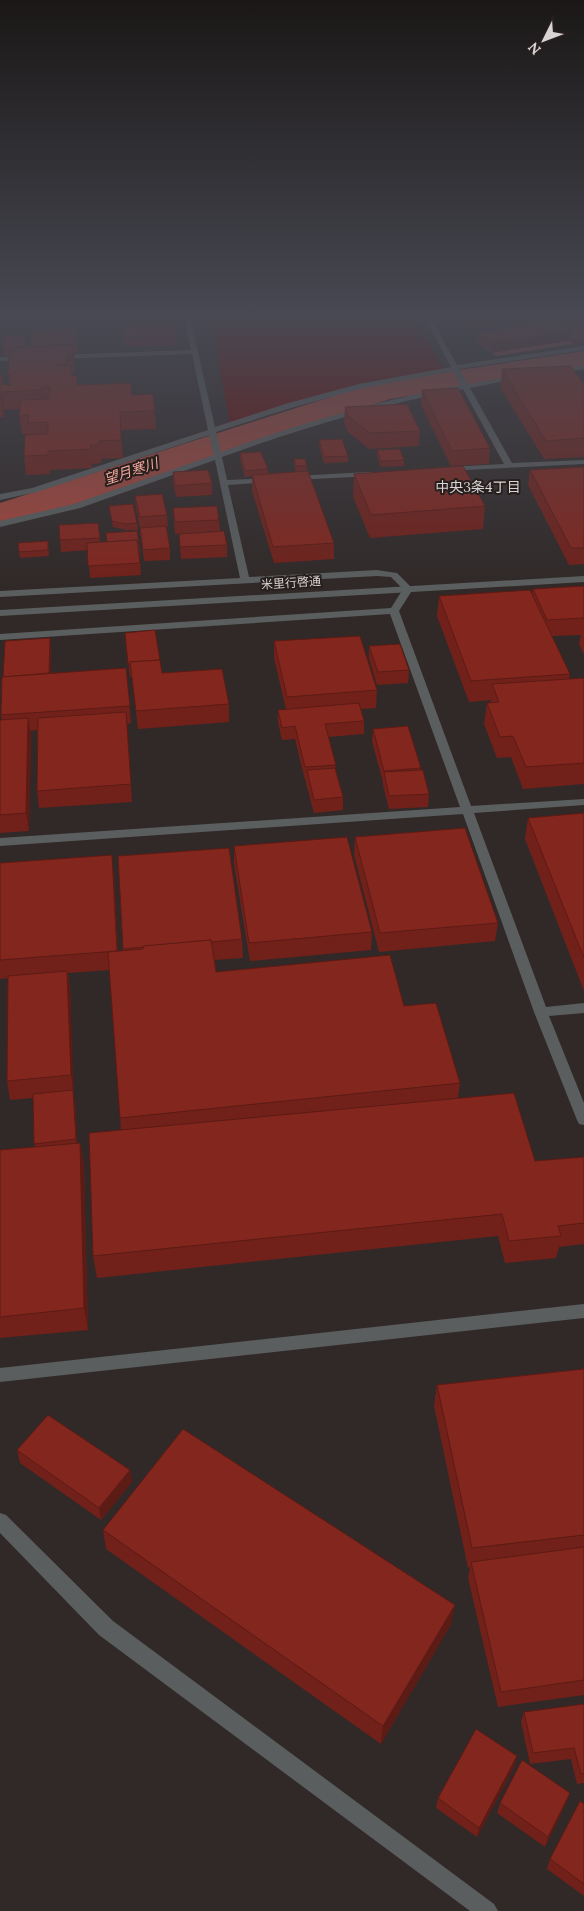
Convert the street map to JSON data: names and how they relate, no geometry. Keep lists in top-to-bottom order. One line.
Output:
{"streets":{"street":["米里行啓通"]},"districts":["中央3条4丁目"],"water":["望月寒川"],"north":"bottom left"}
